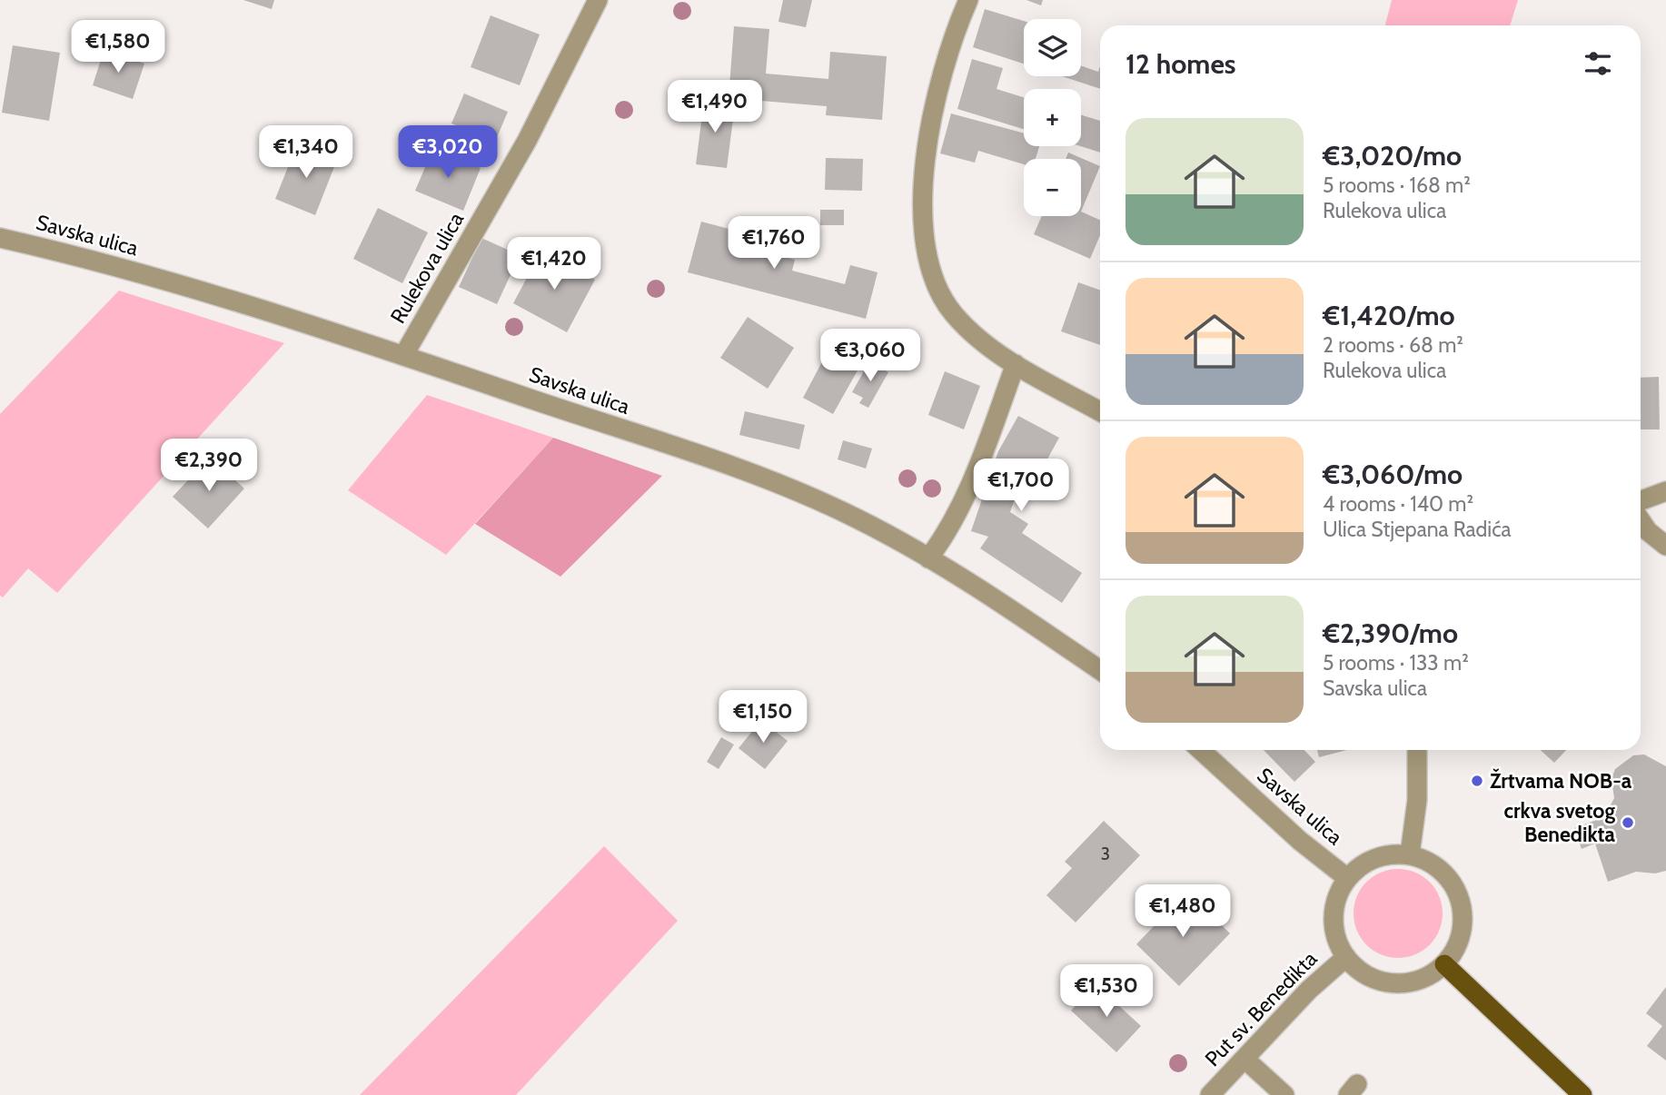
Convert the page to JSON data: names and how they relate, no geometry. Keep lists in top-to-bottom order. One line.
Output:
{"streets":{"street":["Savska ulica","Rulekova ulica","Put sv. Benedikta"]},"crossings":[["Savska ulica","Rulekova ulica"],["Savska ulica","Put sv. Benedikta"]],"places":["Žrtvama NOB-a","crkva svetog Benedikta"],"house_numbers":["3"],"page":{"map_buttons":["+","−"],"price":["€1,580","€1,490","€1,340","€3,020","€1,760","€1,420","€3,060","€2,390","€1,700","€1,150","€1,480","€1,530"],"heading":"12 homes","list":[{"name":"€3,020/mo","note":"5 rooms · 168 m² · Rulekova ulica"},{"name":"€1,420/mo","note":"2 rooms · 68 m² · Rulekova ulica"},{"name":"€3,060/mo","note":"4 rooms · 140 m² · Ulica Stjepana Radića"},{"name":"€2,390/mo","note":"5 rooms · 133 m² · Savska ulica"}]}}
